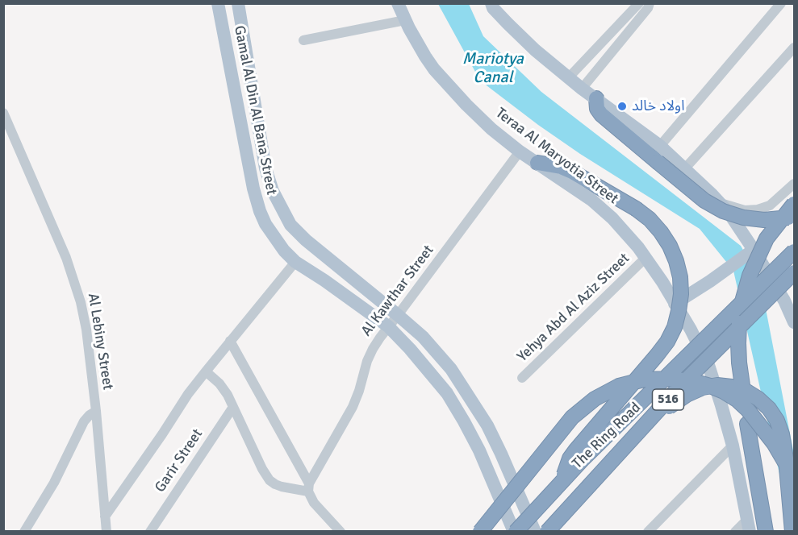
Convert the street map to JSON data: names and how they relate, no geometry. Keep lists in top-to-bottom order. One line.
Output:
{"streets":{"highway":["516","The Ring Road"],"main road":["Gamal Al Din Al Bana Street","Teraa Al Maryotia Street"],"street":["Al Kawthar Street","Yehya Abd Al Aziz Street","Al Lebiny Street","Garir Street"]},"crossings":[["Gamal Al Din Al Bana Street","Al Kawthar Street"],["Gamal Al Din Al Bana Street","The Ring Road"],["Teraa Al Maryotia Street","Al Kawthar Street"],["Teraa Al Maryotia Street","Yehya Abd Al Aziz Street"]],"water":["Mariotya Canal"],"places":["اولاد خالد"]}
